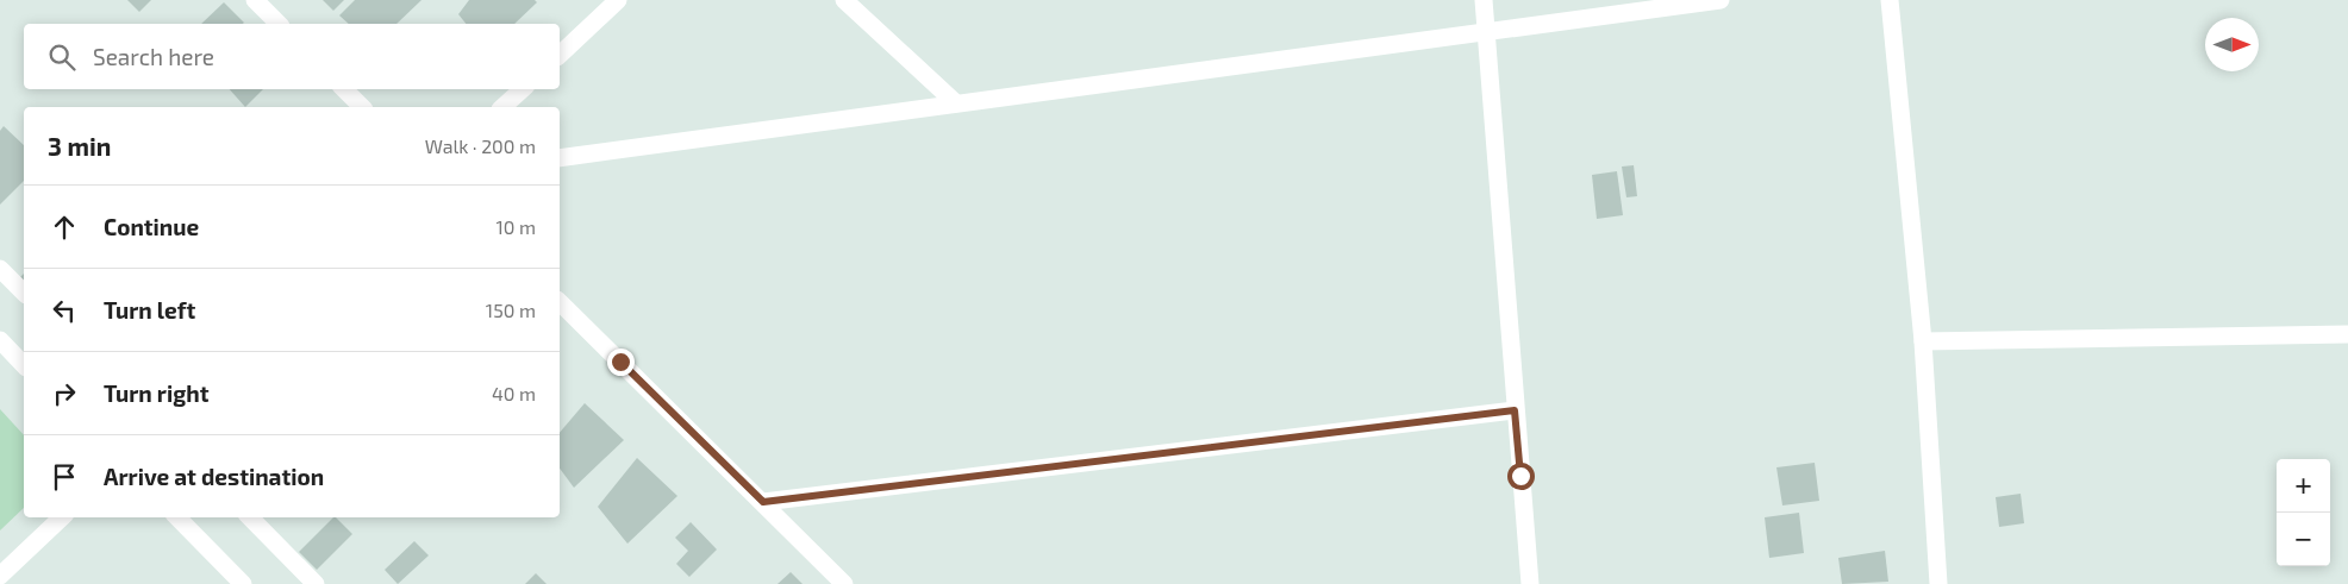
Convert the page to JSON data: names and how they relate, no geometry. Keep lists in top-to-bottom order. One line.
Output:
{"north":"right","page":{"search":"Search here","heading":["3 min","Walk · 200 m"],"list":[["Continue","10 m"],["Turn left","150 m"],["Turn right","40 m"],"Arrive at destination"],"map_buttons":["+","−"]}}
